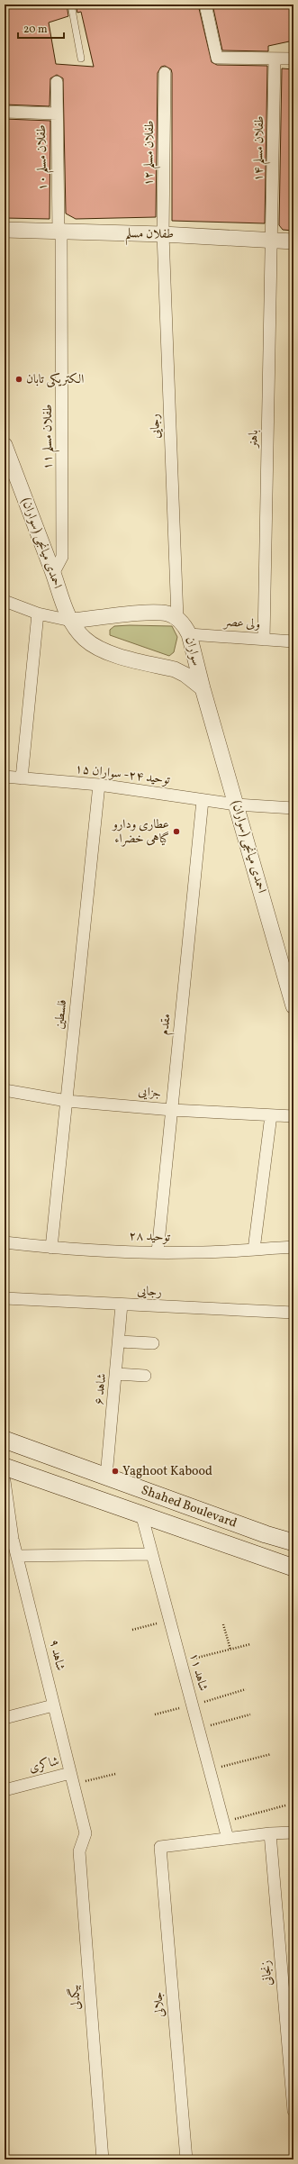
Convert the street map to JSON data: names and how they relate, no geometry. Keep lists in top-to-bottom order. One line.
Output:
{"streets":{"main road":["Shahed Boulevard"],"street":["طفلان مسلم ۱۴","طفلان مسلم ۱۲","طفلان مسلم ۱۰","طفلان مسلم","رجایی","طفلان مسلم ۱۱","باهنر","احمدی میانجی (سواران)","ولی عصر","سواران","توحید ۲۴- سواران ۱۵","فلسطین","مقدم","جزایی","توحید ۲۸","شاهد ۶","شاهد ۹","شاهد ۱۱","شاکری","زنجانی","بیگدلی","جلالی"]},"crossings":[["طفلان مسلم ۱۴","طفلان مسلم"],["طفلان مسلم ۱۴","باهنر"],["طفلان مسلم ۱۲","طفلان مسلم"],["طفلان مسلم ۱۲","رجایی"],["طفلان مسلم ۱۰","طفلان مسلم"],["طفلان مسلم ۱۰","طفلان مسلم ۱۱"],["طفلان مسلم","رجایی"],["طفلان مسلم","طفلان مسلم ۱۱"],["طفلان مسلم","باهنر"],["رجایی","سواران"],["رجایی","شاهد ۶"],["طفلان مسلم ۱۱","احمدی میانجی (سواران)"],["باهنر","ولی عصر"],["احمدی میانجی (سواران)","سواران"],["احمدی میانجی (سواران)","توحید ۲۴- سواران ۱۵"],["ولی عصر","سواران"],["توحید ۲۴- سواران ۱۵","فلسطین"],["توحید ۲۴- سواران ۱۵","مقدم"],["فلسطین","جزایی"],["فلسطین","توحید ۲۸"],["مقدم","جزایی"],["مقدم","توحید ۲۸"],["شاهد ۶","Shahed Boulevard"],["Shahed Boulevard","شاهد ۱۱"],["شاهد ۹","شاکری"],["شاهد ۹","بیگدلی"],["شاهد ۱۱","جلالی"]],"places":["الکتریکی تابان","عطاری ودارو گیاهی خضراء","Yaghoot Kabood"],"scale_bar":"20 m"}
